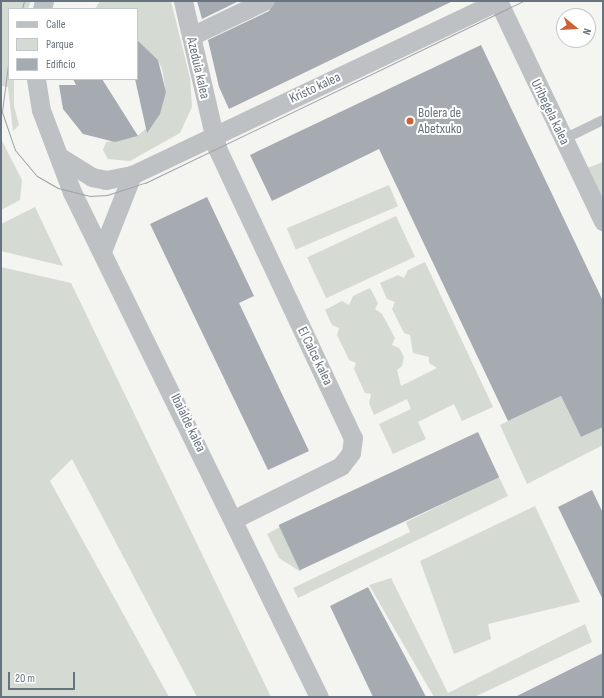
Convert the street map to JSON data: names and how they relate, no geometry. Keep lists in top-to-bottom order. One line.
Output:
{"streets":{"street":["Azeduia kalea","Kristo kalea","Uribegela kalea","El Calce kalea","Ibaialde kalea"]},"crossings":[["Azeduia kalea","Kristo kalea"],["Azeduia kalea","El Calce kalea"],["Kristo kalea","Uribegela kalea"],["Kristo kalea","El Calce kalea"],["Kristo kalea","Ibaialde kalea"],["El Calce kalea","Ibaialde kalea"]],"places":["Bolera de Abetxuko"],"legend":["Calle","Parque","Edificio"],"scale_bar":"20 m","north":"right"}
